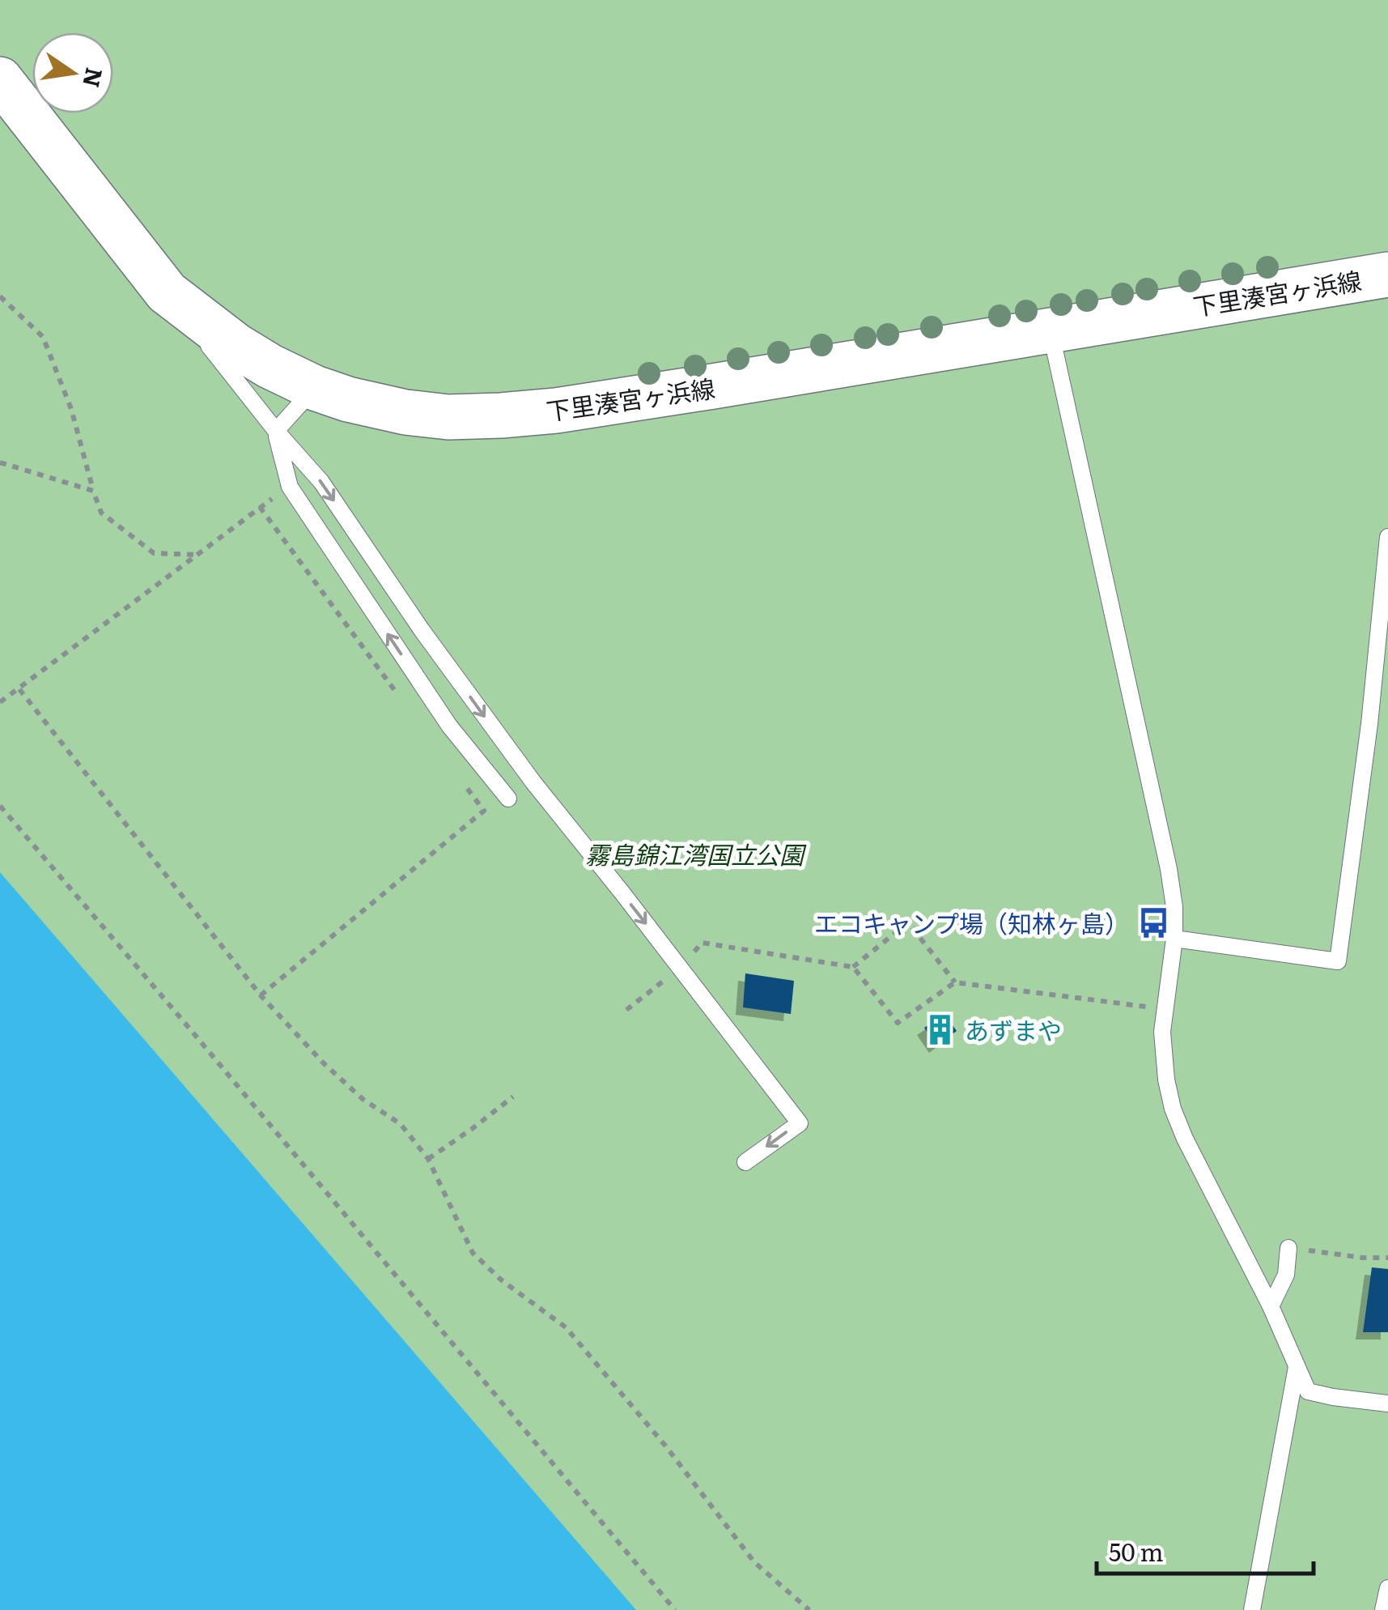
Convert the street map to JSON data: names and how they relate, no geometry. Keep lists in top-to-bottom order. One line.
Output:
{"streets":{"main road":["下里湊宮ヶ浜線"]},"parks":["霧島錦江湾国立公園"],"places":{"bus stop":["エコキャンプ場（知林ヶ島）"],"building":["あずまや"]},"scale_bar":"50 m","north":"right"}
